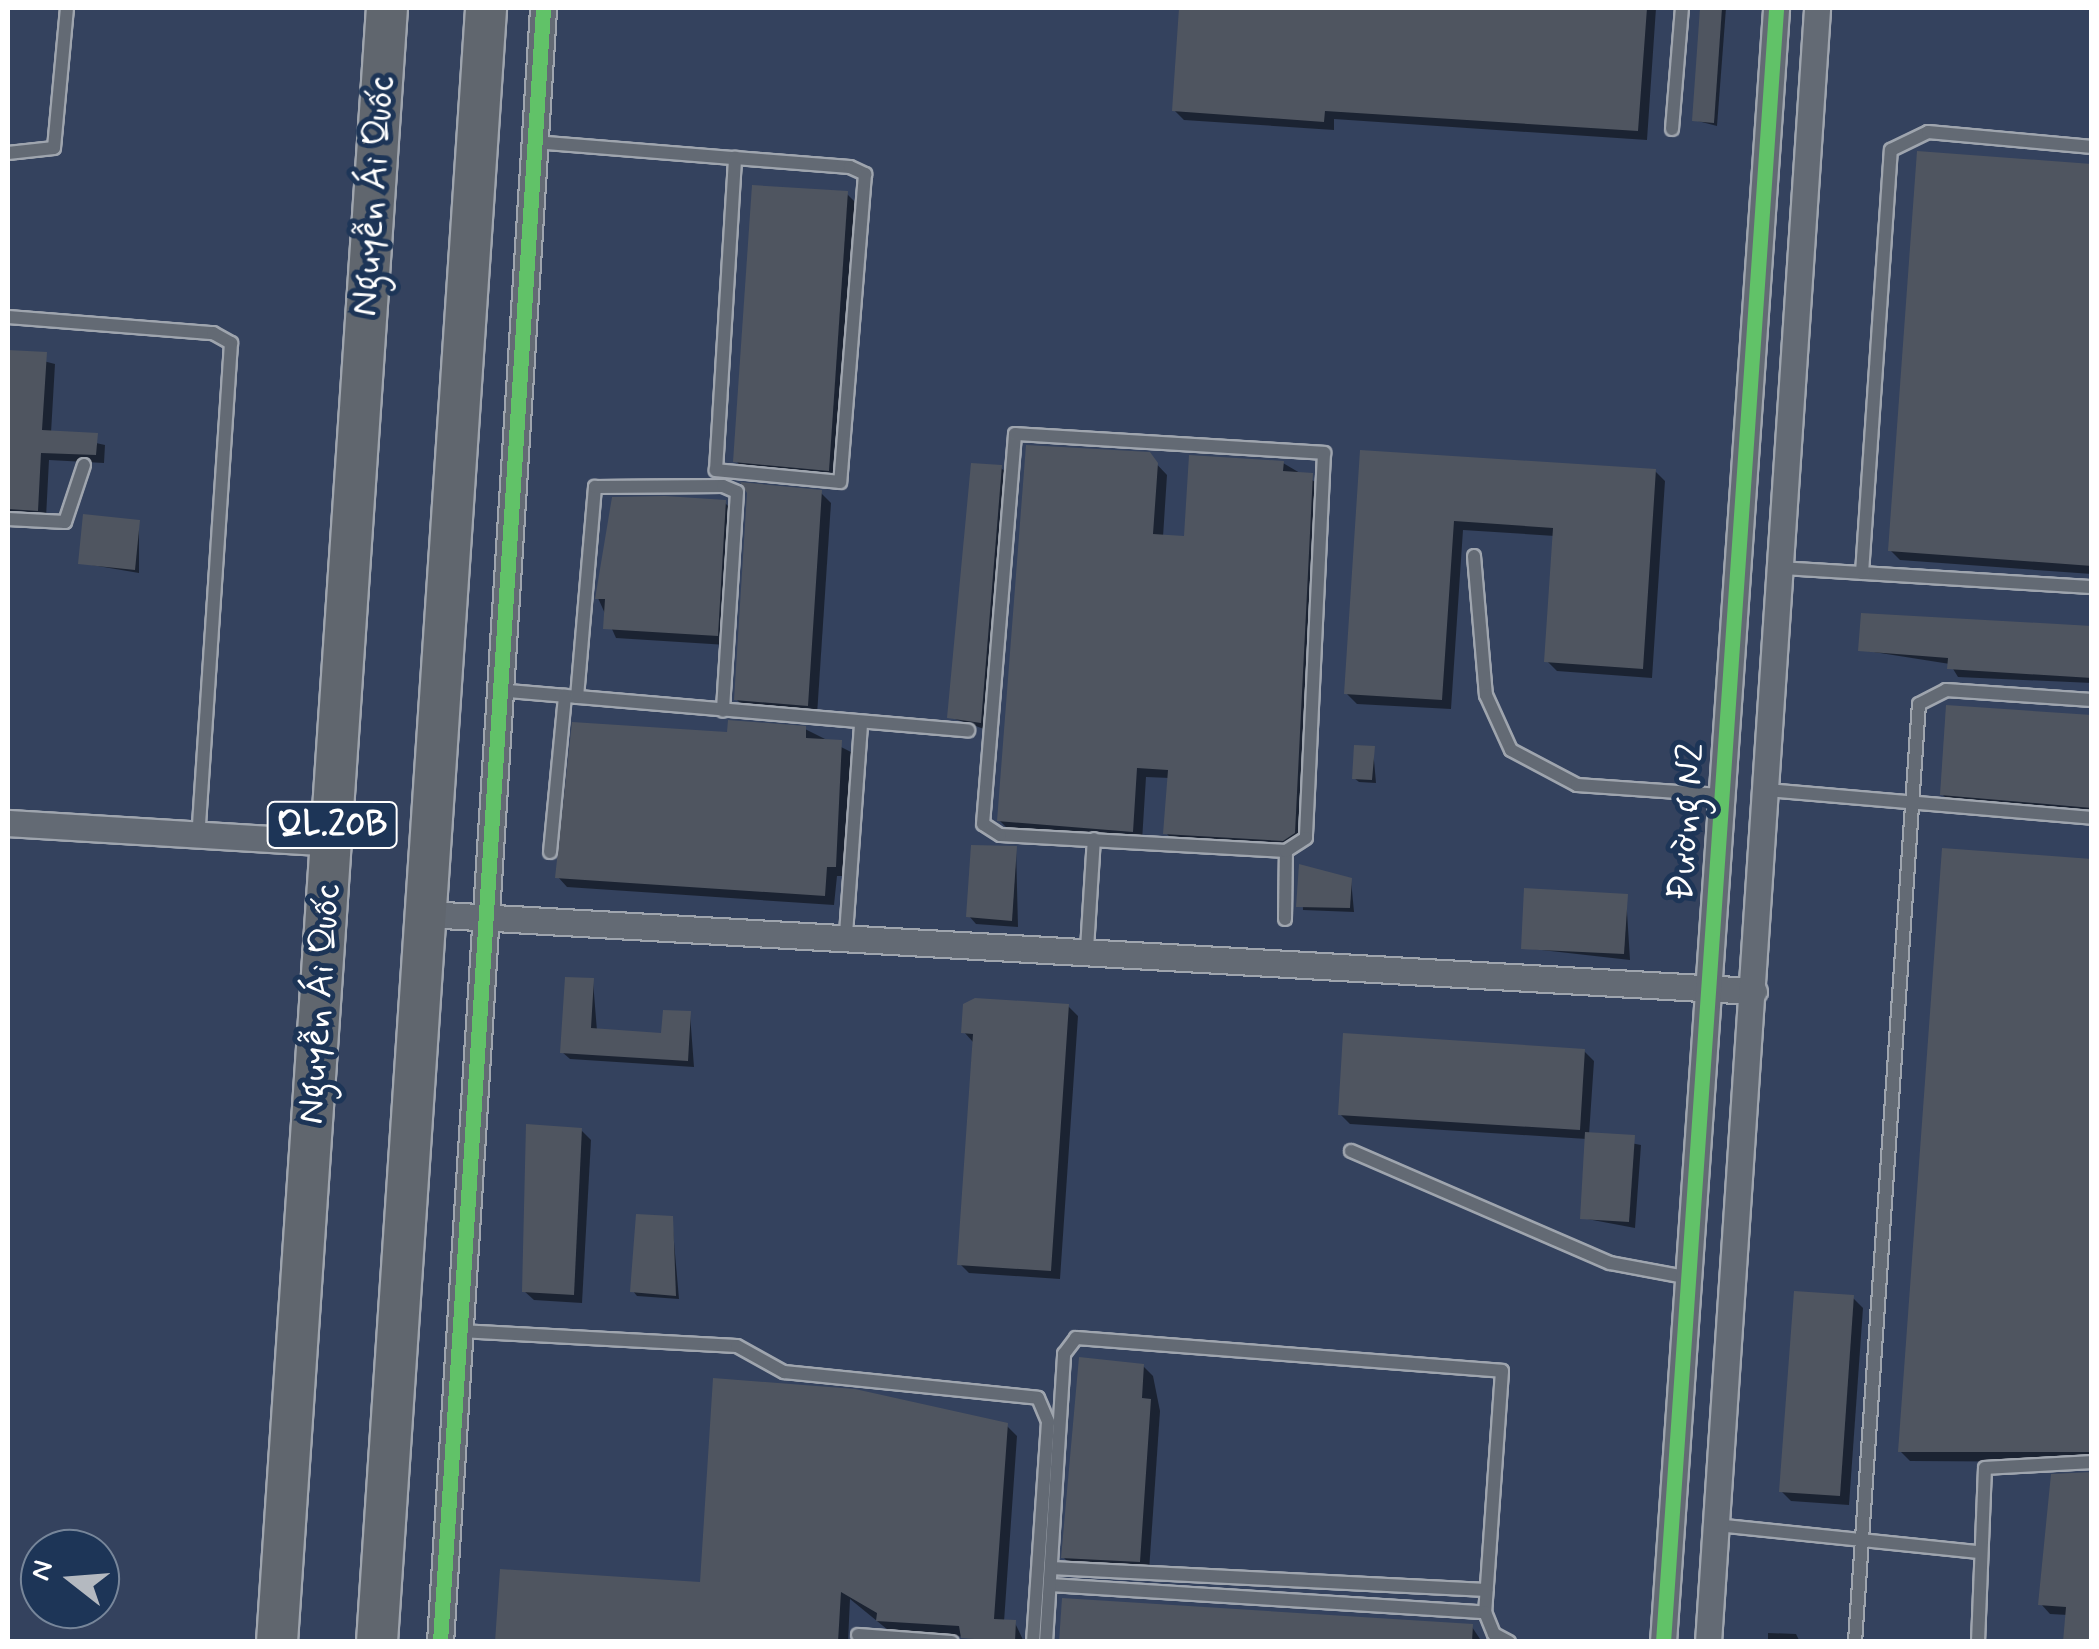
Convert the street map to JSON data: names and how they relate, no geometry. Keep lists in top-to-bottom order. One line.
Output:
{"streets":{"main road":["Nguyễn Ái Quốc","QL.20B"],"street":["Đường N2"]},"north":"left"}
